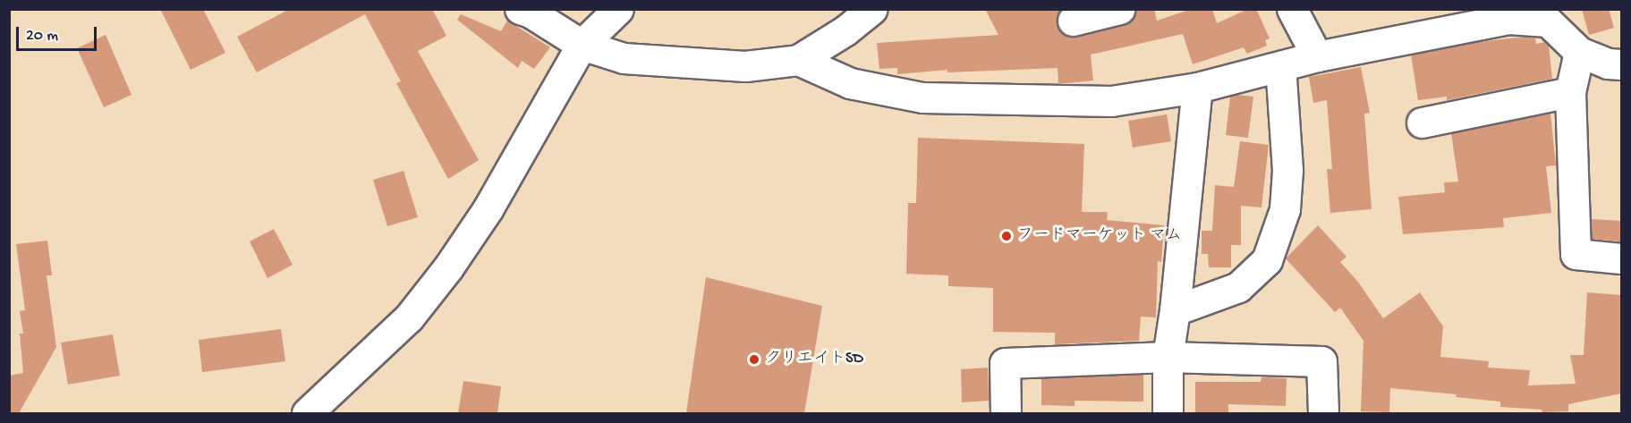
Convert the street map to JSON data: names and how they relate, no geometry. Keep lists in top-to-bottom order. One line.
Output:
{"places":["フードマーケット マム","クリエイトSD"],"scale_bar":"20 m"}
